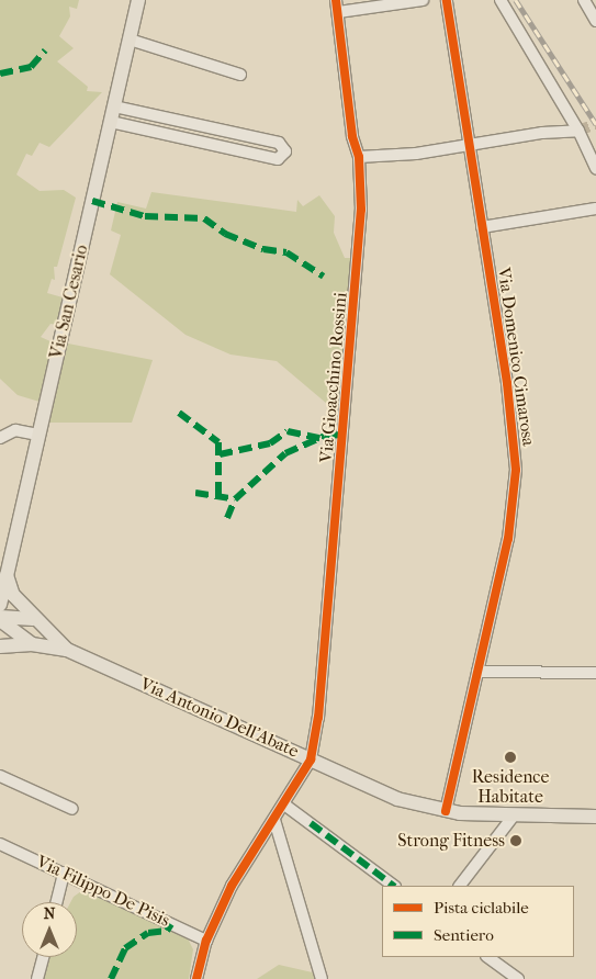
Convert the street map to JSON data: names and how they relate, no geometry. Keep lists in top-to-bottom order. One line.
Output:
{"streets":{"main road":["Via San Cesario","Via Antonio Dell'Abate"],"street":["Via Domenico Cimarosa","Via Gioacchino Rossini","Via Filippo De Pisis"]},"crossings":[["Via San Cesario","Via Antonio Dell'Abate"],["Via Domenico Cimarosa","Via Antonio Dell'Abate"],["Via Gioacchino Rossini","Via Antonio Dell'Abate"]],"places":["Residence Habitate","Strong Fitness"],"legend":["Pista ciclabile","Sentiero"],"north":"top"}
